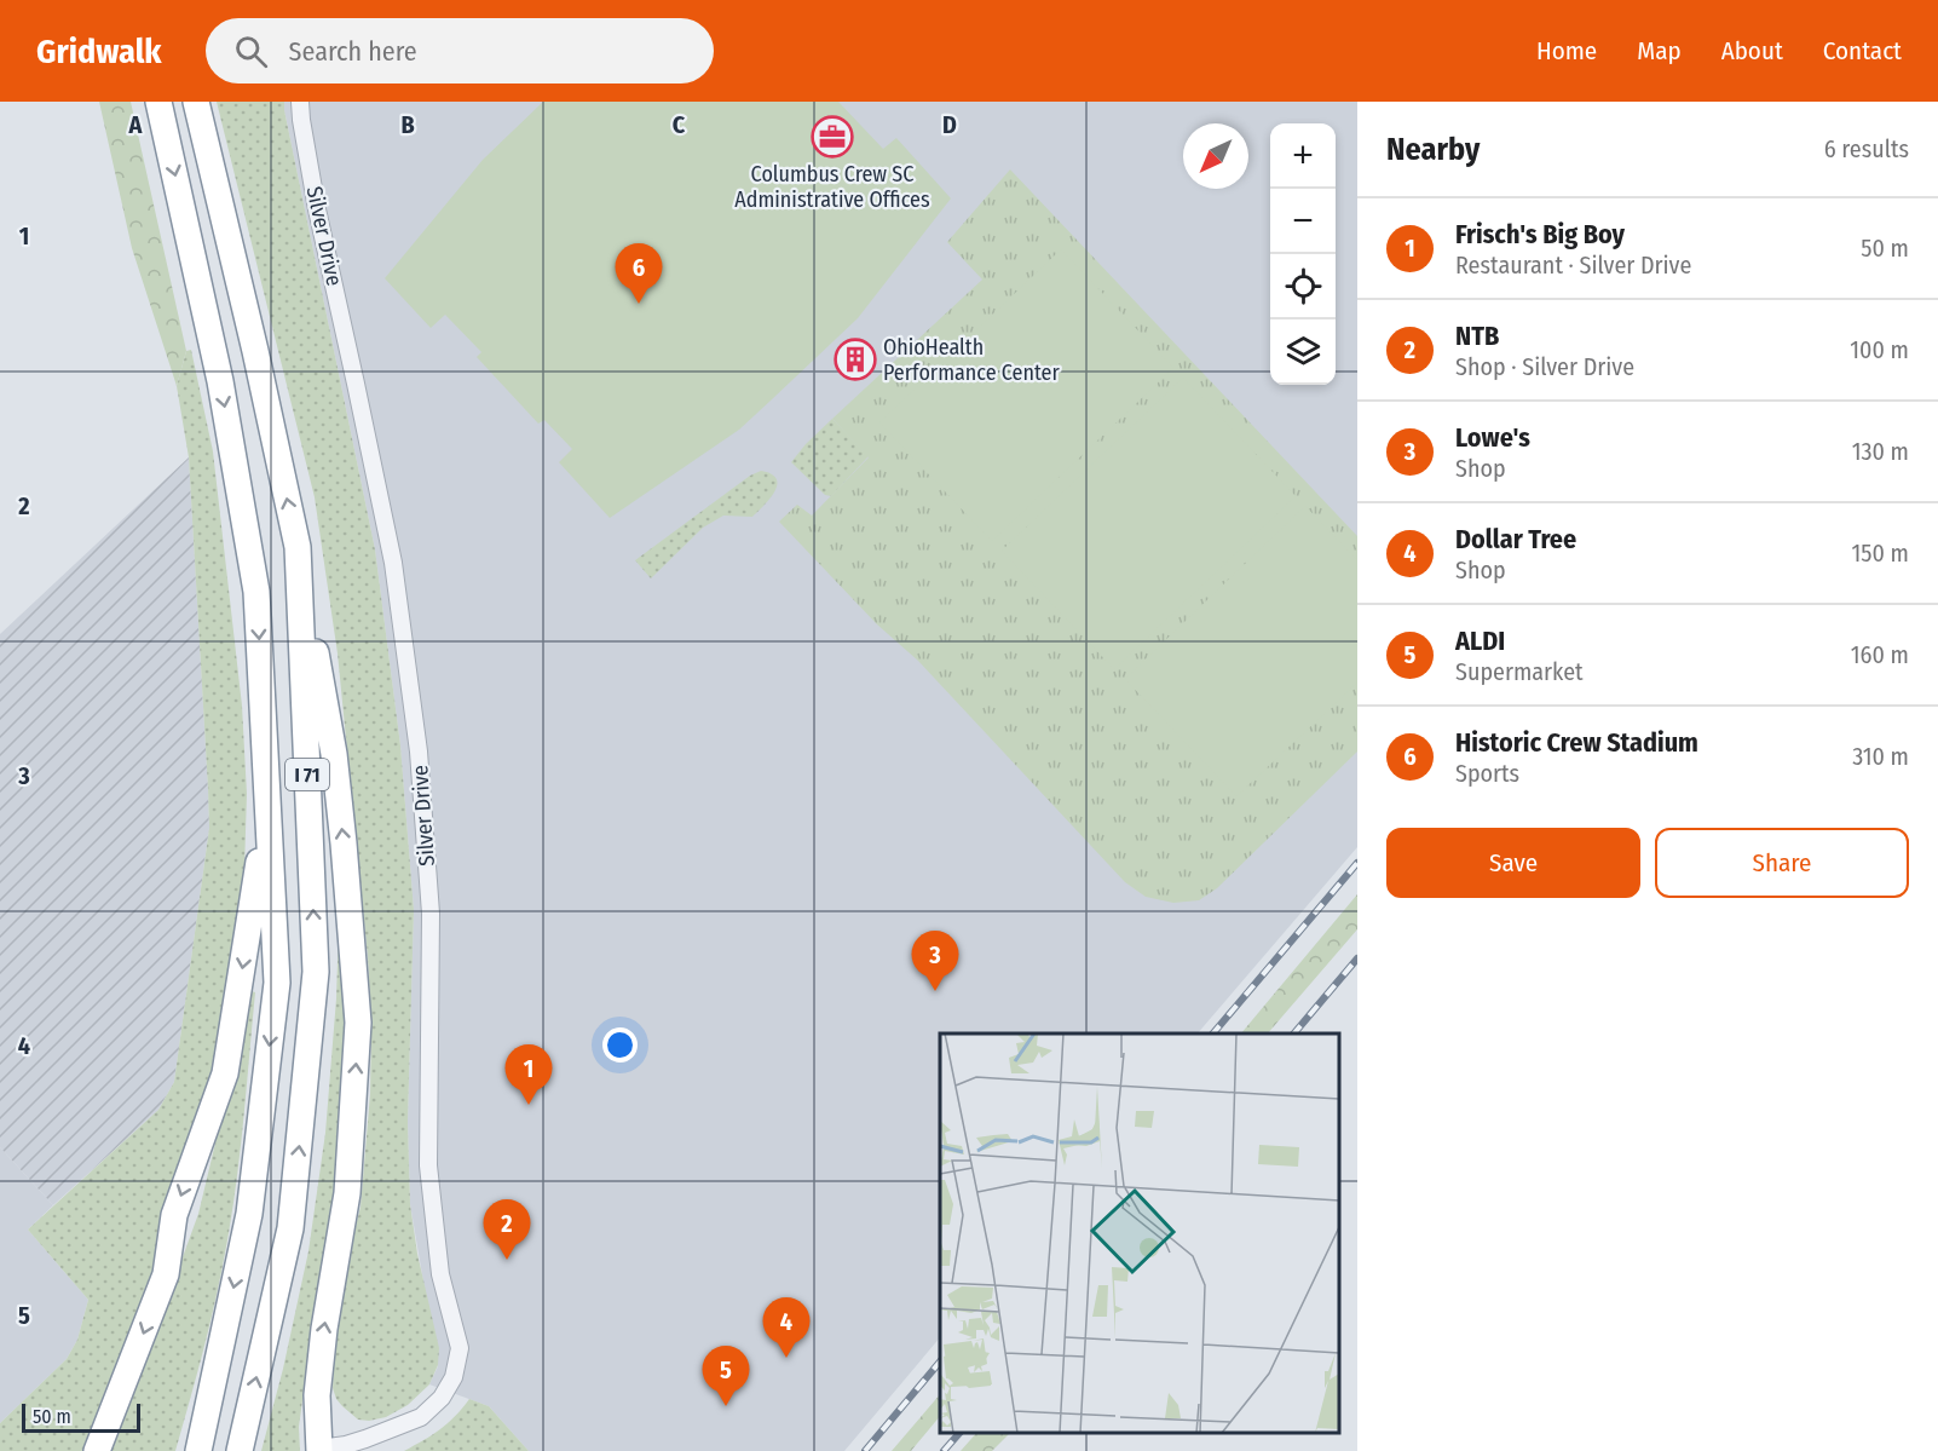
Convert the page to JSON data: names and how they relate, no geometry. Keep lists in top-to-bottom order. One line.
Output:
{"streets":{"highway":["I 71"],"street":["Silver Drive"]},"places":{"office":["Columbus Crew SC Administrative Offices"],"building":["OhioHealth Performance Center"]},"scale_bar":"50 m","north":"bottom left","page":{"header":"Gridwalk","search":"Search here","nav":["Home","Map","About","Contact"],"heading":["Nearby","6 results"],"map_buttons":["+","−"],"list":[{"mark":"1","name":"Frisch's Big Boy","note":"Restaurant · Silver Drive","value":"50 m"},{"mark":"2","name":"NTB","note":"Shop · Silver Drive","value":"100 m"},{"mark":"3","name":"Lowe's","note":"Shop","value":"130 m"},{"mark":"4","name":"Dollar Tree","note":"Shop","value":"150 m"},{"mark":"5","name":"ALDI","note":"Supermarket","value":"160 m"},{"mark":"6","name":"Historic Crew Stadium","note":"Sports","value":"310 m"}],"pins":["6","3","1","2","4","5"],"buttons":["Save","Share"],"scale":"50 m"},"grid":{"columns":["A","B","C","D"],"rows":["1","2","3","4","5"]}}
